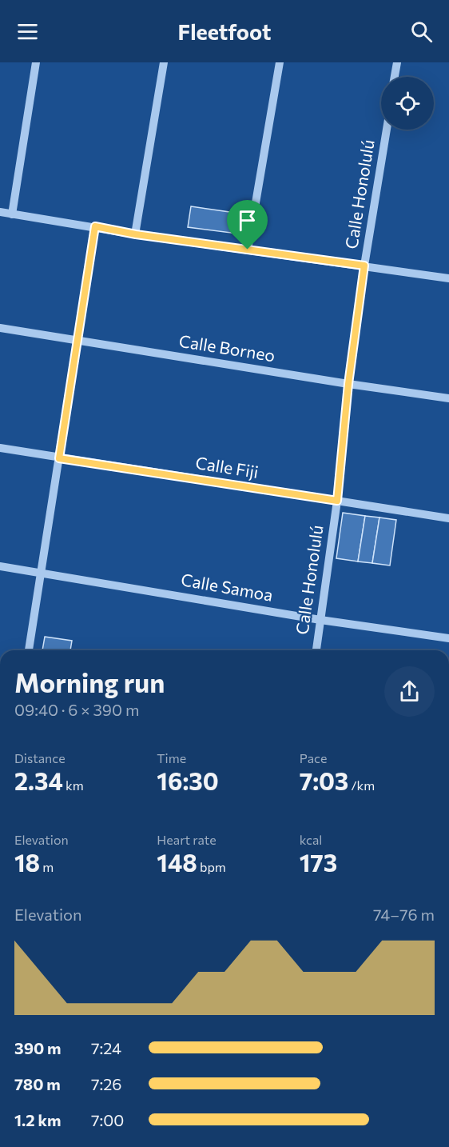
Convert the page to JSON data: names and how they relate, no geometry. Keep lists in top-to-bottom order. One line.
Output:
{"streets":{"street":["Calle Honolulú","Calle Borneo","Calle Fiji","Calle Samoa"]},"crossings":[["Calle Honolulú","Calle Borneo"],["Calle Honolulú","Calle Fiji"],["Calle Honolulú","Calle Samoa"]],"page":{"header":"Fleetfoot","heading":["Morning run","09:40 · 6 × 390 m"],"stats":[["Distance","2.34 km"],["Time","16:30"],["Pace","7:03 /km"],["Elevation","18 m"],["Heart rate","148 bpm"],["kcal","173"]],"chart":["Elevation","74–76 m"],"list":[{"name":"390 m","note":"7:24"},{"name":"780 m","note":"7:26"},{"name":"1.2 km","note":"7:00"}]}}
